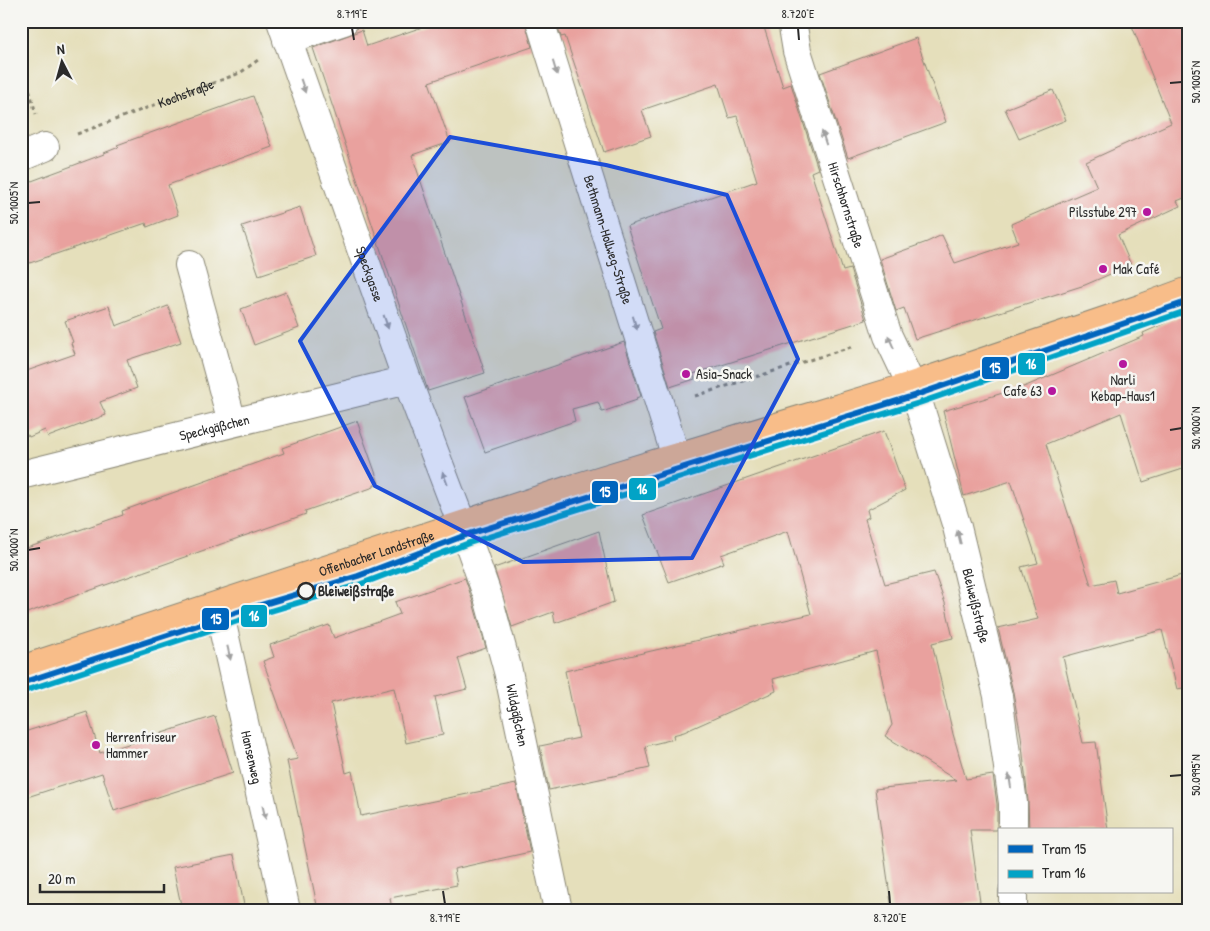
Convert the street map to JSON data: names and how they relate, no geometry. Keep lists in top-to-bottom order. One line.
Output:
{"streets":{"main road":["Offenbacher Landstraße"],"street":["Hirschhornstraße","Bethmann-Hollweg-Straße","Speckgasse","Speckgäßchen","Bleiweißstraße","Wildgäßchen","Hansenweg"],"path":["Kochstraße"]},"crossings":[["Kochstraße","Speckgasse"],["Hirschhornstraße","Offenbacher Landstraße"],["Hirschhornstraße","Bleiweißstraße"],["Bethmann-Hollweg-Straße","Offenbacher Landstraße"],["Speckgasse","Speckgäßchen"],["Speckgasse","Offenbacher Landstraße"],["Speckgasse","Wildgäßchen"],["Offenbacher Landstraße","Bleiweißstraße"],["Offenbacher Landstraße","Wildgäßchen"],["Offenbacher Landstraße","Hansenweg"]],"one_way":["Hirschhornstraße","Bethmann-Hollweg-Straße","Bleiweißstraße","Hansenweg"],"places":["Pilsstube 297","Mak Café","Narli Kebap-Haus1","Asia-Snack","Cafe 63","Bleiweißstraße","Herrenfriseur Hammer"],"lines":["tram line 15","tram line 16"],"legend":["Tram 15","Tram 16"],"scale_bar":"20 m","north":"top","coordinates":["8.719°E","8.720°E","50.1005°N","50.1000°N","50.0995°N"]}
